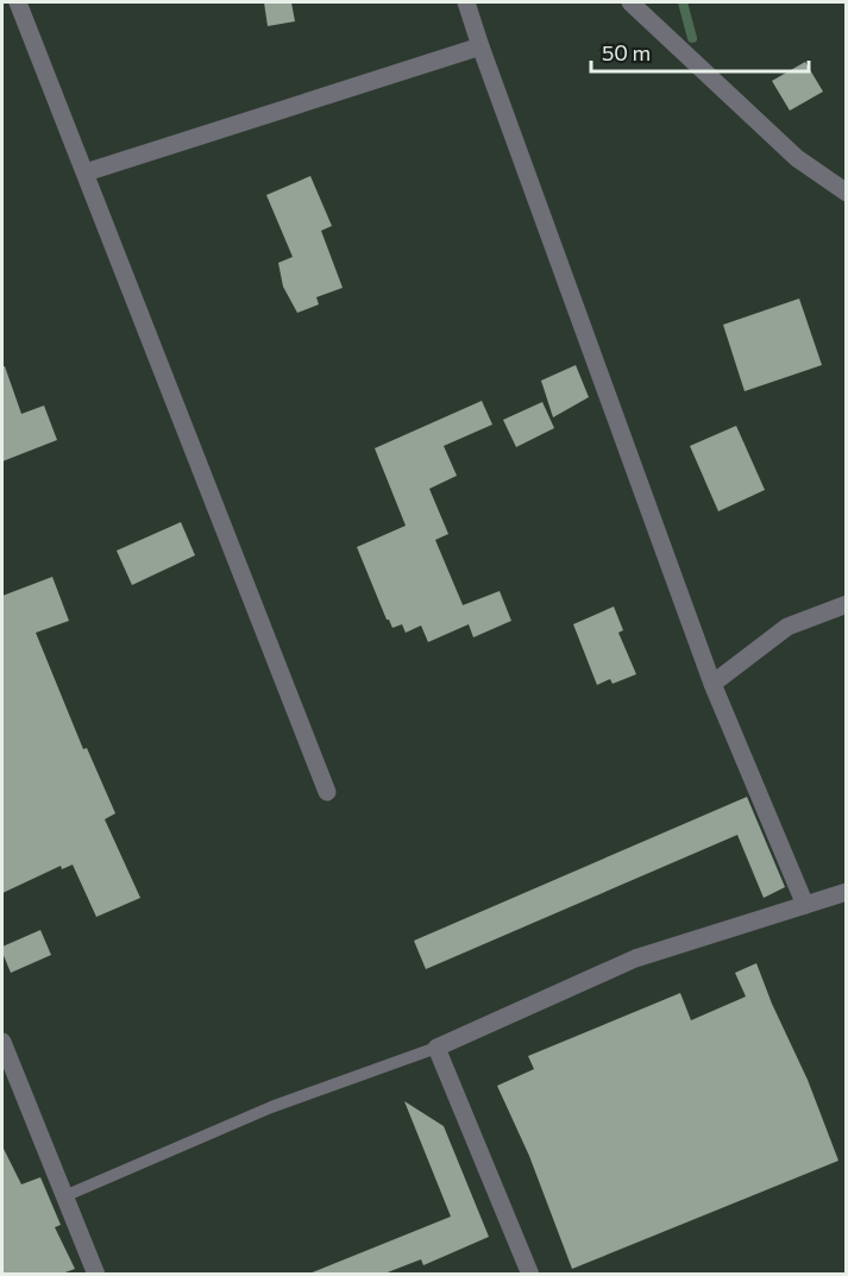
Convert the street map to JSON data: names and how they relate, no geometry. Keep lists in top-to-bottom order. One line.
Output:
{"scale_bar":"50 m"}
